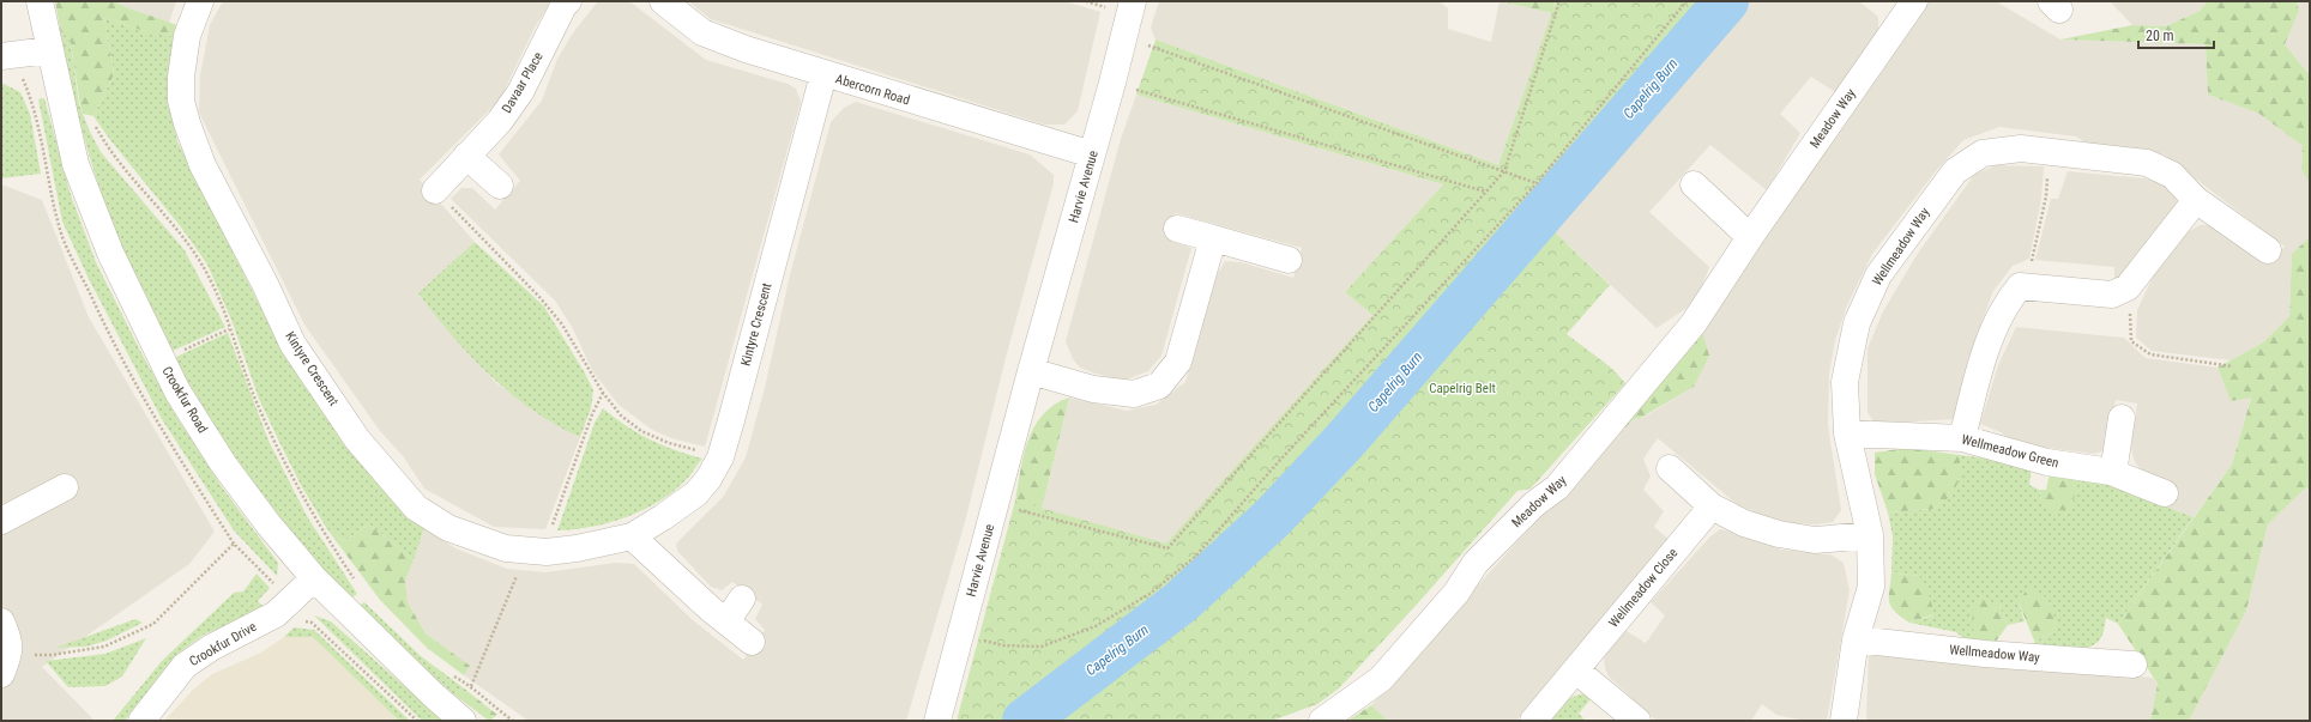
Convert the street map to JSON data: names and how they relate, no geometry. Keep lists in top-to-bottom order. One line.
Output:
{"streets":{"street":["Davaar Place","Abercorn Road","Meadow Way","Harvie Avenue","Wellmeadow Way","Kintyre Crescent","Crookfur Road","Wellmeadow Green","Wellmeadow Close","Crookfur Drive"]},"crossings":[["Abercorn Road","Harvie Avenue"],["Abercorn Road","Kintyre Crescent"],["Wellmeadow Way","Wellmeadow Green"],["Crookfur Road","Crookfur Drive"]],"water":["Capelrig Burn"],"parks":["Capelrig Belt"],"scale_bar":"20 m"}
